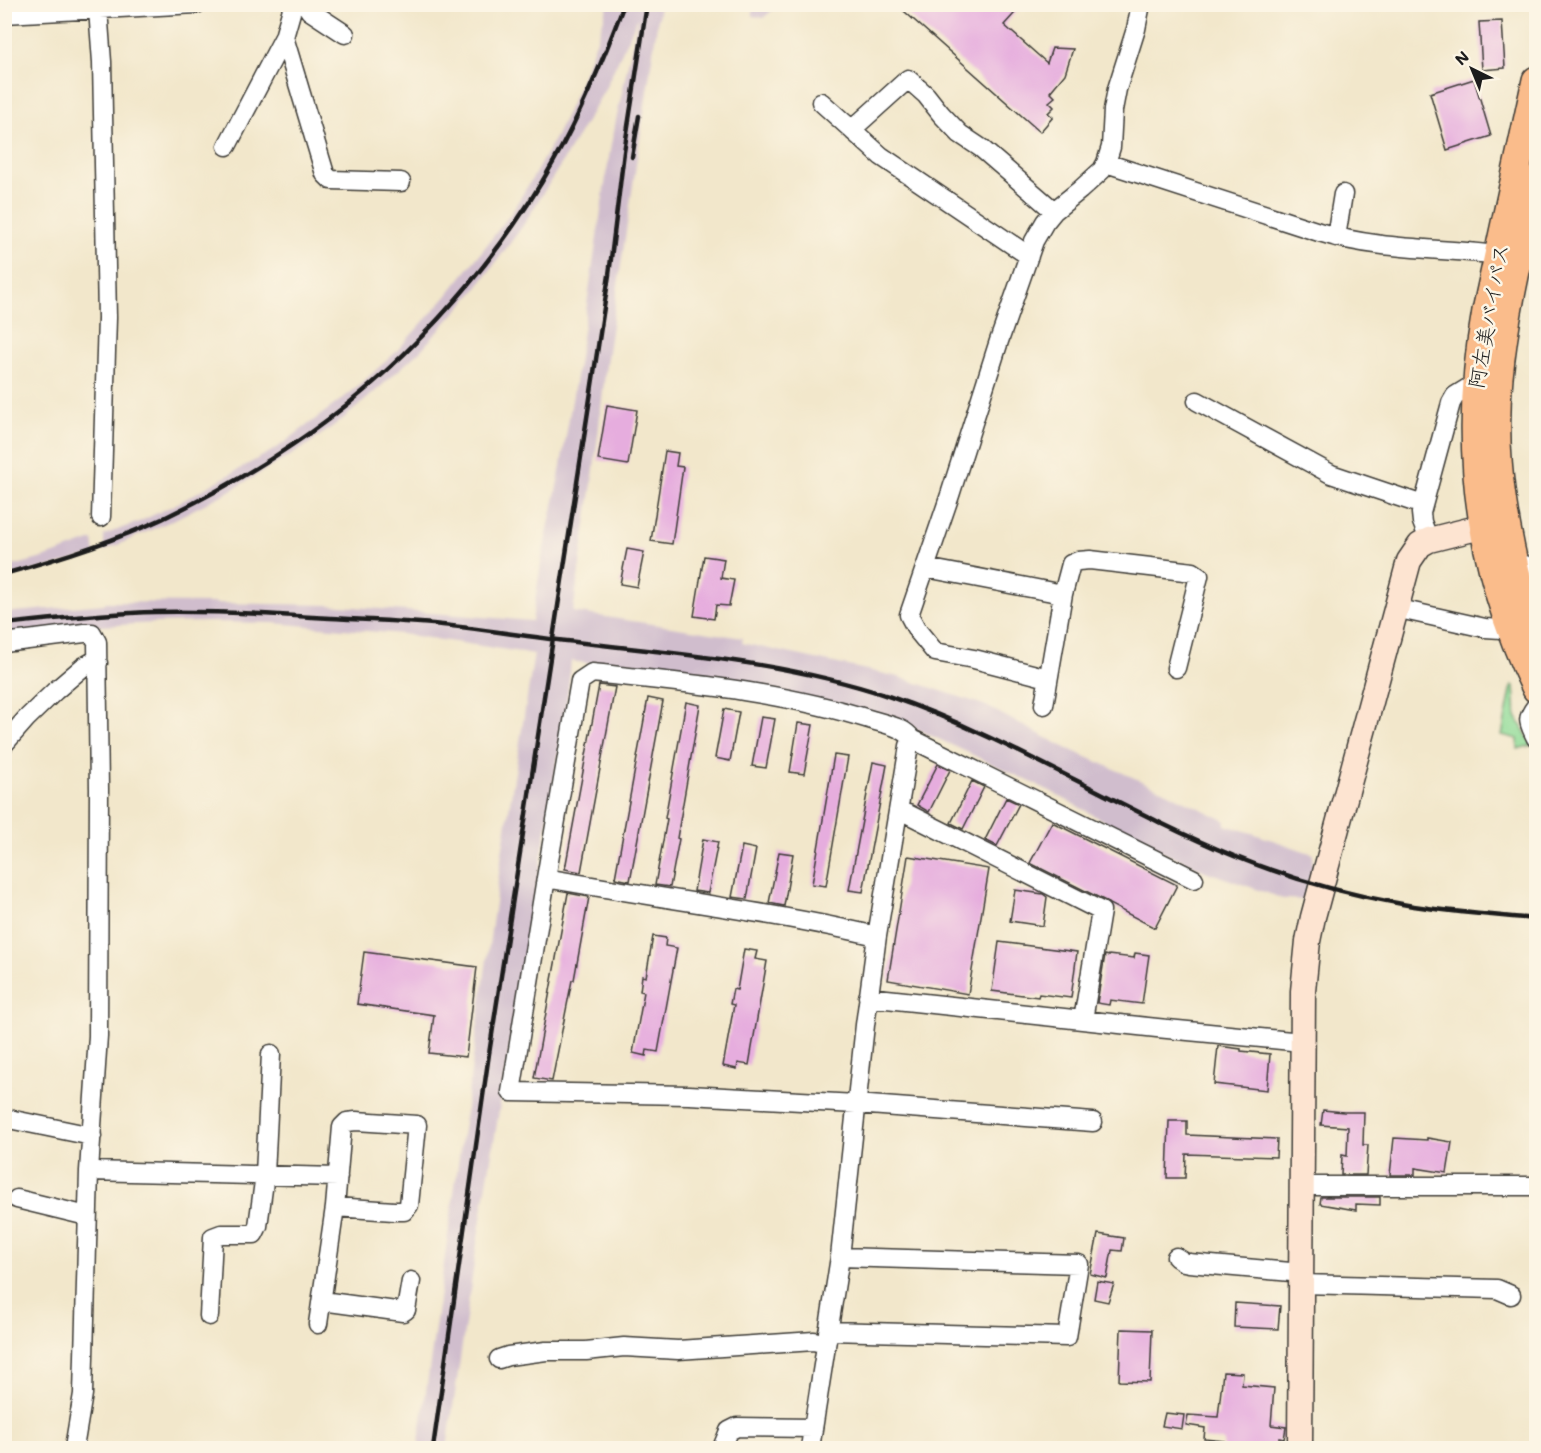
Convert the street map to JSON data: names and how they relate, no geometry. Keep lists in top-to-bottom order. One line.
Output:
{"streets":{"main road":["阿左美バイパス"]},"north":"top left"}
